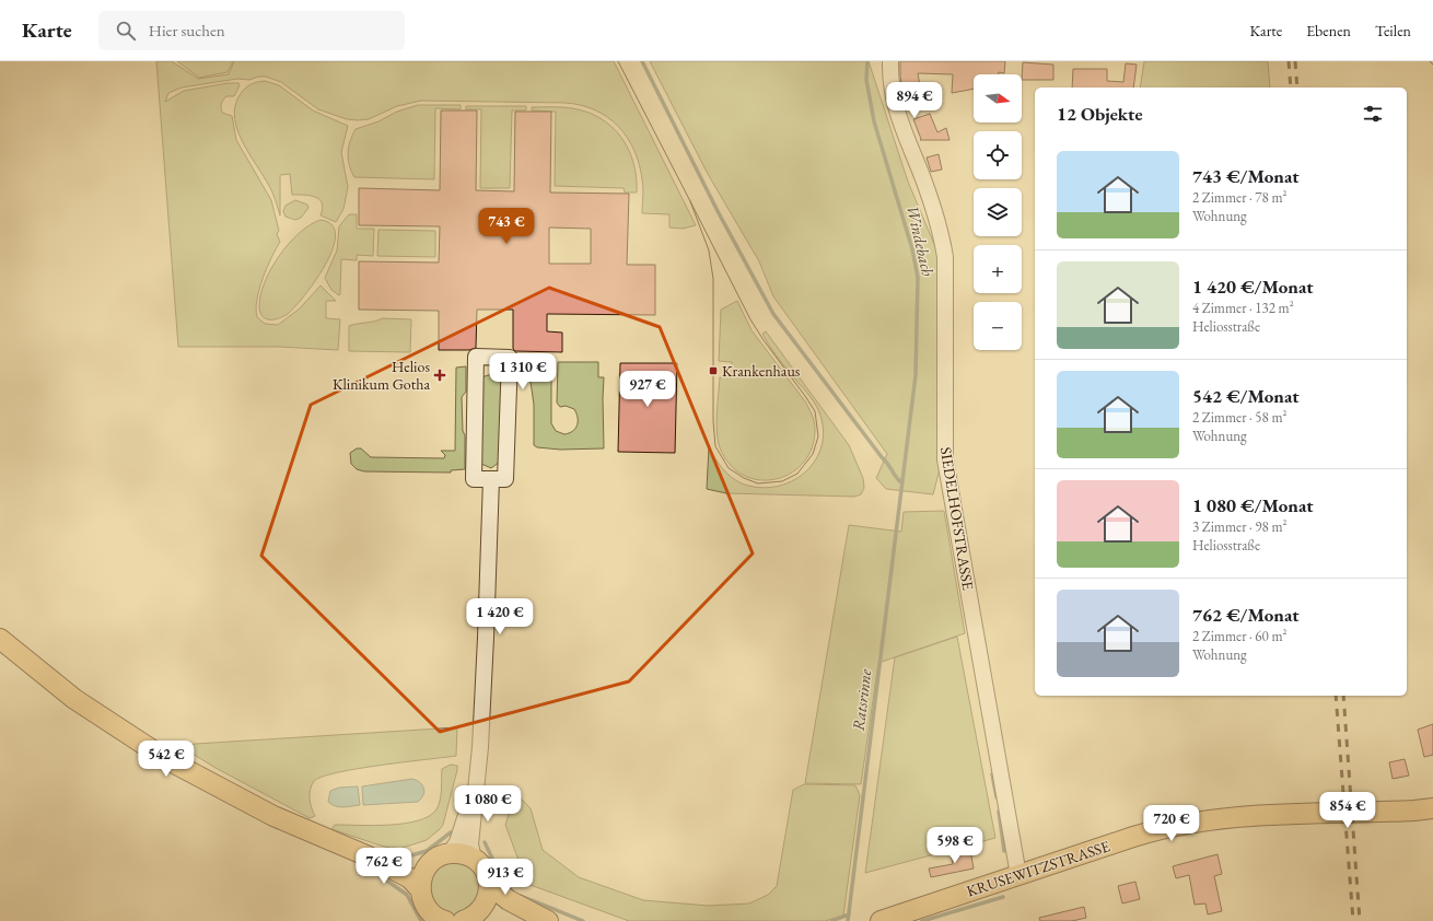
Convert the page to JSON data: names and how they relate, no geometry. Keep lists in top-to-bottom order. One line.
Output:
{"streets":{"main road":["KRUSEWITZSTRASSE"],"street":["SIEDELHOFSTRASSE"]},"crossings":[["SIEDELHOFSTRASSE","KRUSEWITZSTRASSE"]],"water":["Windebach","Ratsrinne"],"places":{"transit":["Krankenhaus"],"health":["Helios Klinikum Gotha"]},"north":"right","page":{"header":"Karte","search":"Hier suchen","nav":["Karte","Ebenen","Teilen"],"map_buttons":["+","−"],"price":["894 €","743 €","1 310 €","927 €","1 420 €","542 €","1 080 €","854 €","720 €","598 €","762 €","913 €"],"heading":"12 Objekte","list":[{"name":"743 €/Monat","note":"2 Zimmer · 78 m² · Wohnung"},{"name":"1 420 €/Monat","note":"4 Zimmer · 132 m² · Heliosstraße"},{"name":"542 €/Monat","note":"2 Zimmer · 58 m² · Wohnung"},{"name":"1 080 €/Monat","note":"3 Zimmer · 98 m² · Heliosstraße"},{"name":"762 €/Monat","note":"2 Zimmer · 60 m² · Wohnung"}]}}
